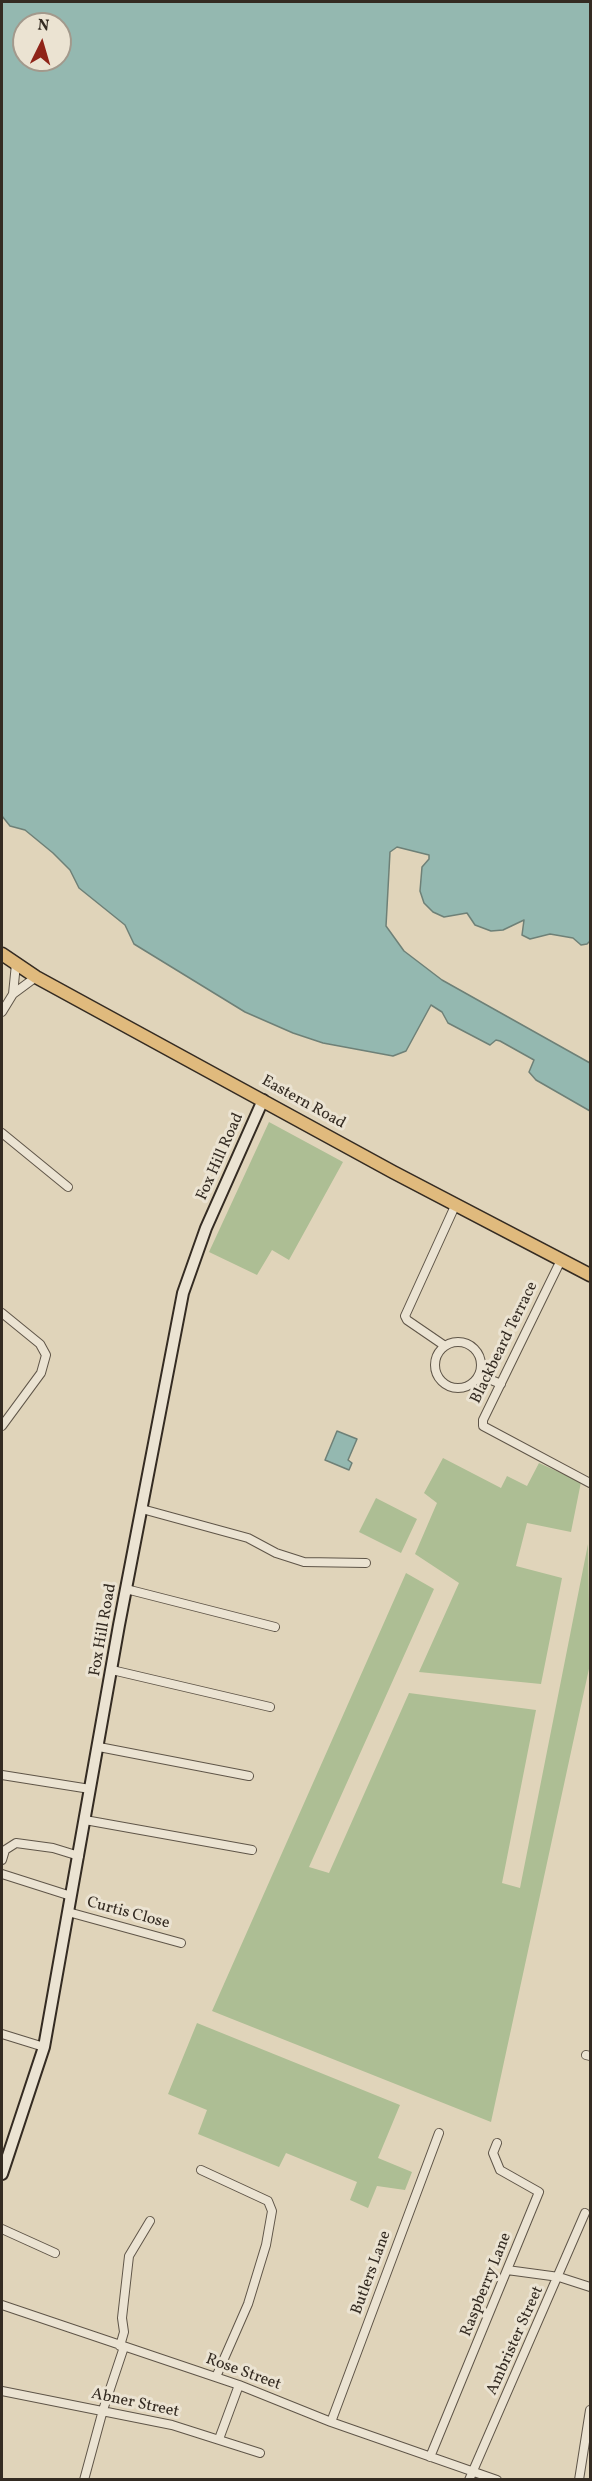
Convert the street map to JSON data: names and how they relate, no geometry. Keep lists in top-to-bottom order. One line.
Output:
{"streets":{"highway":["Eastern Road"],"main road":["Fox Hill Road"],"street":["Blackbeard Terrace","Curtis Close","Butlers Lane","Raspberry Lane","Ambrister Street","Rose Street","Abner Street"]},"crossings":[["Eastern Road","Fox Hill Road"],["Eastern Road","Blackbeard Terrace"],["Fox Hill Road","Curtis Close"],["Butlers Lane","Rose Street"],["Raspberry Lane","Rose Street"],["Ambrister Street","Rose Street"]],"north":"top"}
